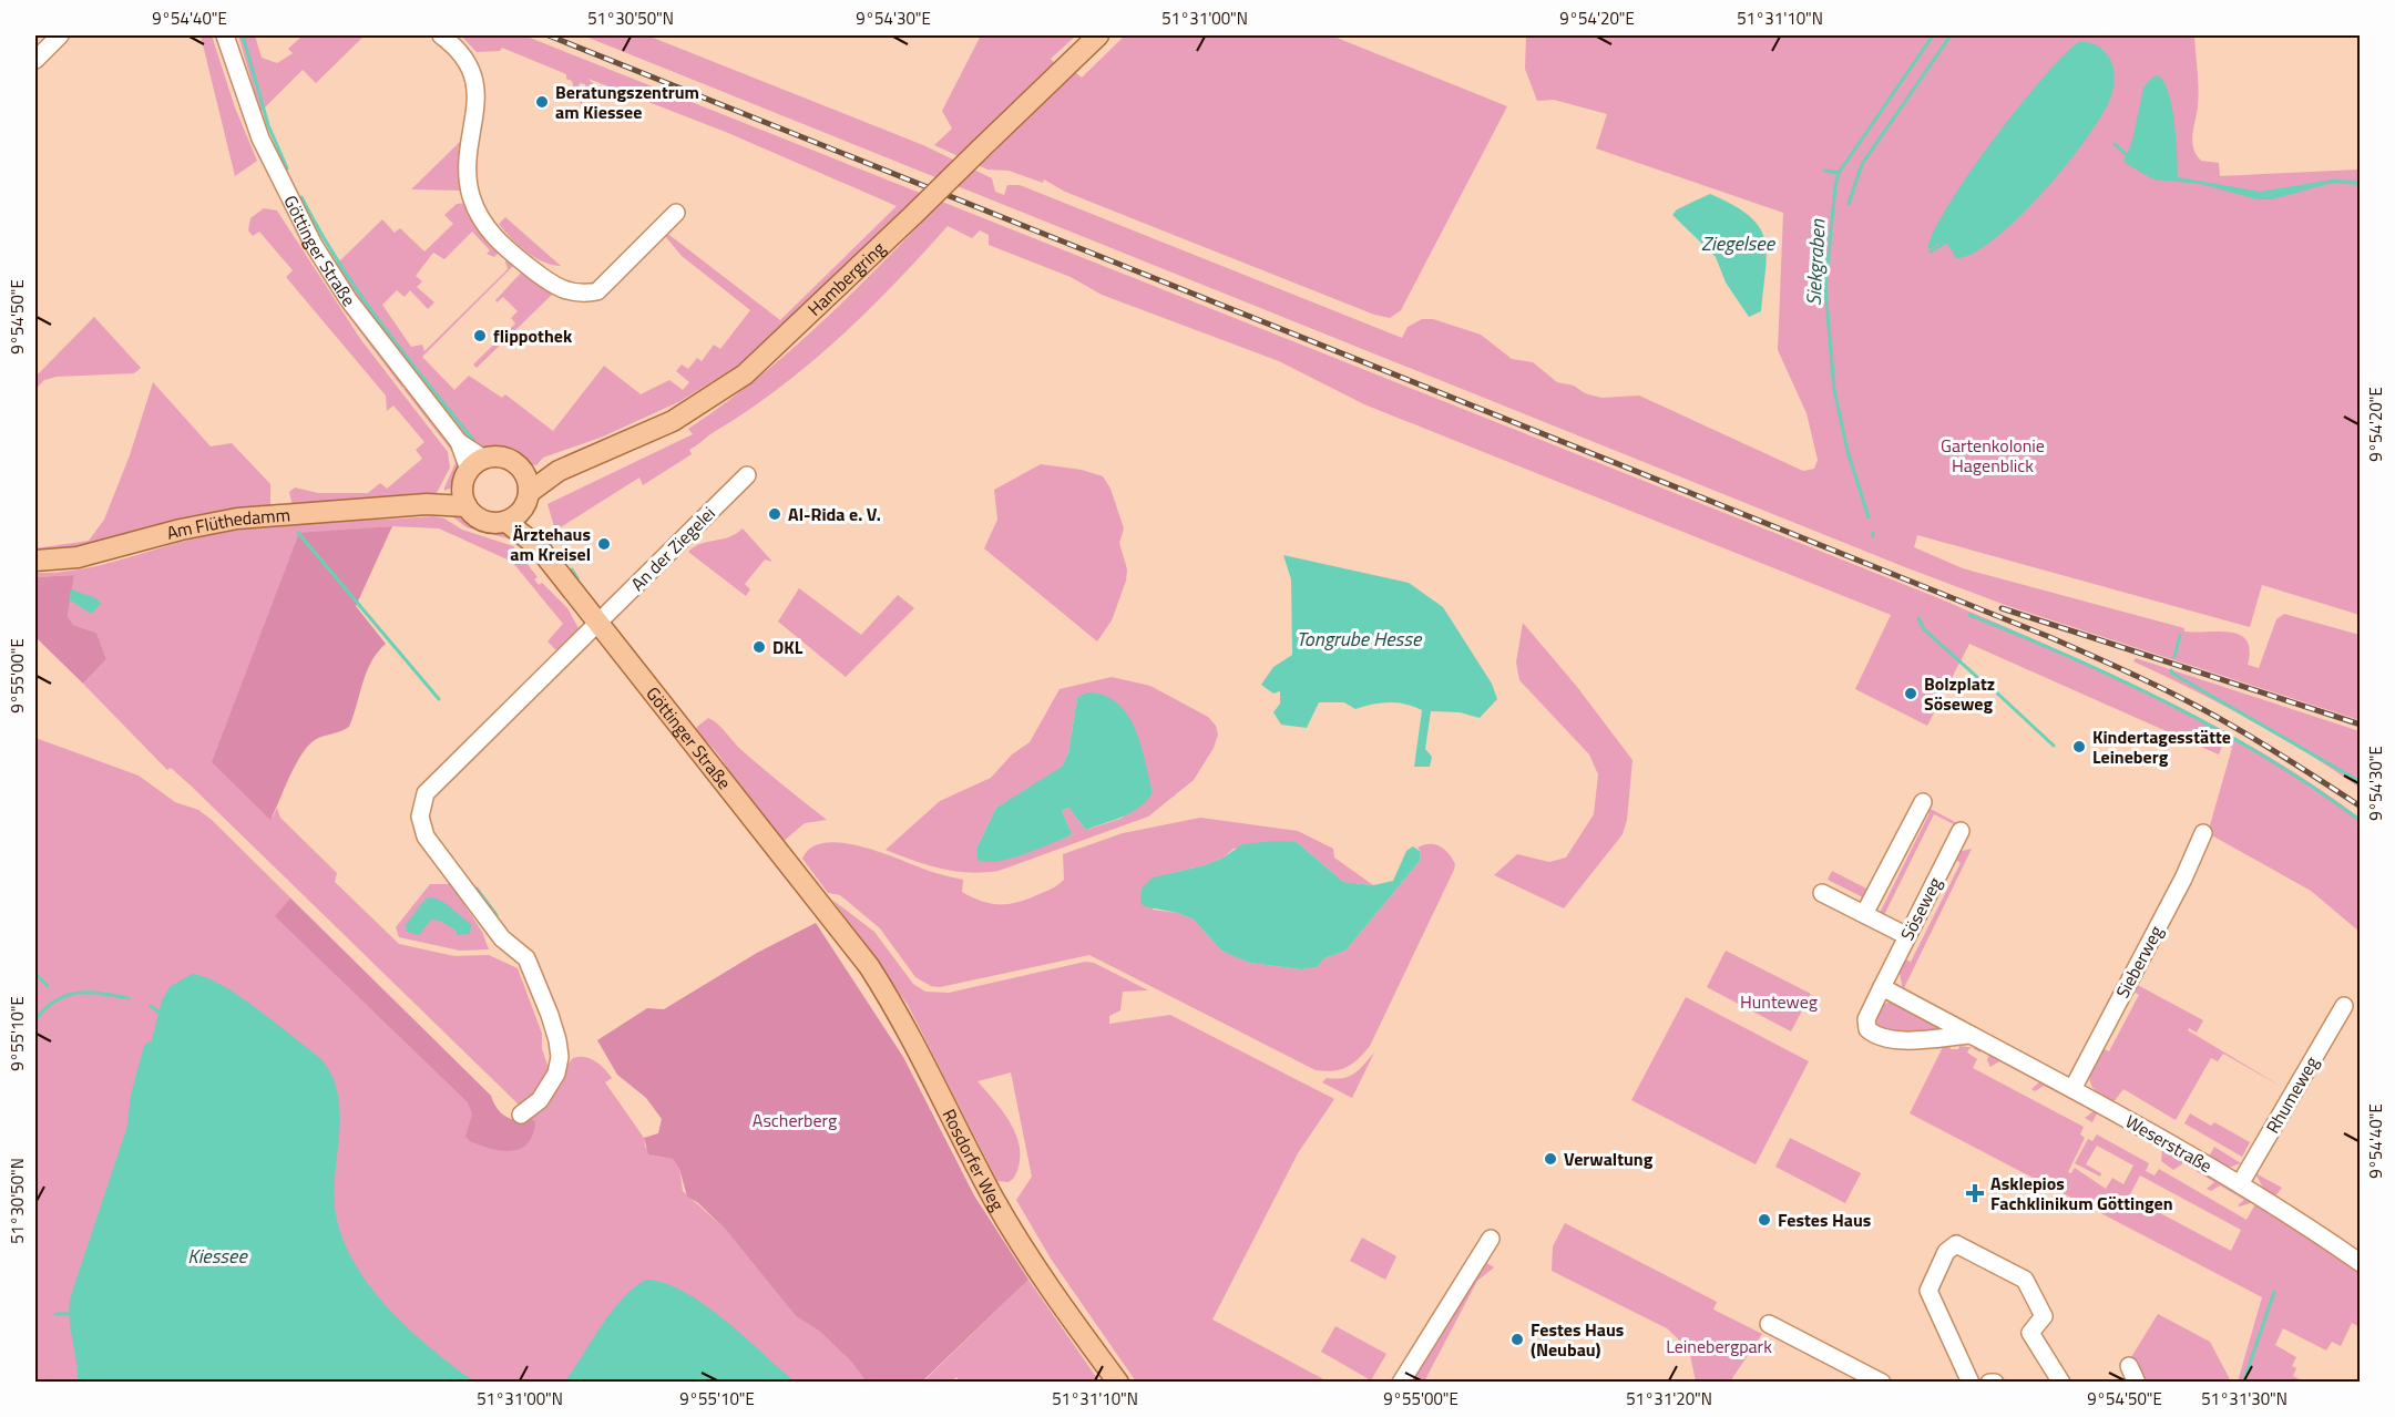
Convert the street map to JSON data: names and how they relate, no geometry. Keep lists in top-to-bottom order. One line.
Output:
{"streets":{"main road":["Göttinger Straße","Hambergring","Am Flüthedamm","Rosdorfer Weg"],"street":["An der Ziegelei","Söseweg","Sieberweg","Rhumeweg","Weserstraße"]},"crossings":[["Göttinger Straße","Hambergring"],["Göttinger Straße","Am Flüthedamm"],["Göttinger Straße","An der Ziegelei"],["Göttinger Straße","Rosdorfer Weg"],["Söseweg","Weserstraße"],["Sieberweg","Weserstraße"],["Rhumeweg","Weserstraße"]],"water":["Ziegelsee","Siekgraben","Tongrube Hesse","Kiessee"],"parks":["Gartenkolonie Hagenblick","Hunteweg","Ascherberg","Leinebergpark"],"places":{"other":["Beratungszentrum am Kiessee","flippothek","Al-Rida e. V.","Ärztehaus am Kreisel","DKL","Bolzplatz Söseweg","Kindertagesstätte Leineberg","Verwaltung","Festes Haus","Festes Haus (Neubau)"],"health":["Asklepios Fachklinikum Göttingen"]},"coordinates":["9°54'40\"E","51°30'50\"N","9°54'30\"E","51°31'00\"N","9°54'20\"E","51°31'10\"N","9°54'50\"E","9°55'00\"E","9°55'10\"E","51°31'20\"N","51°31'30\"N"]}
